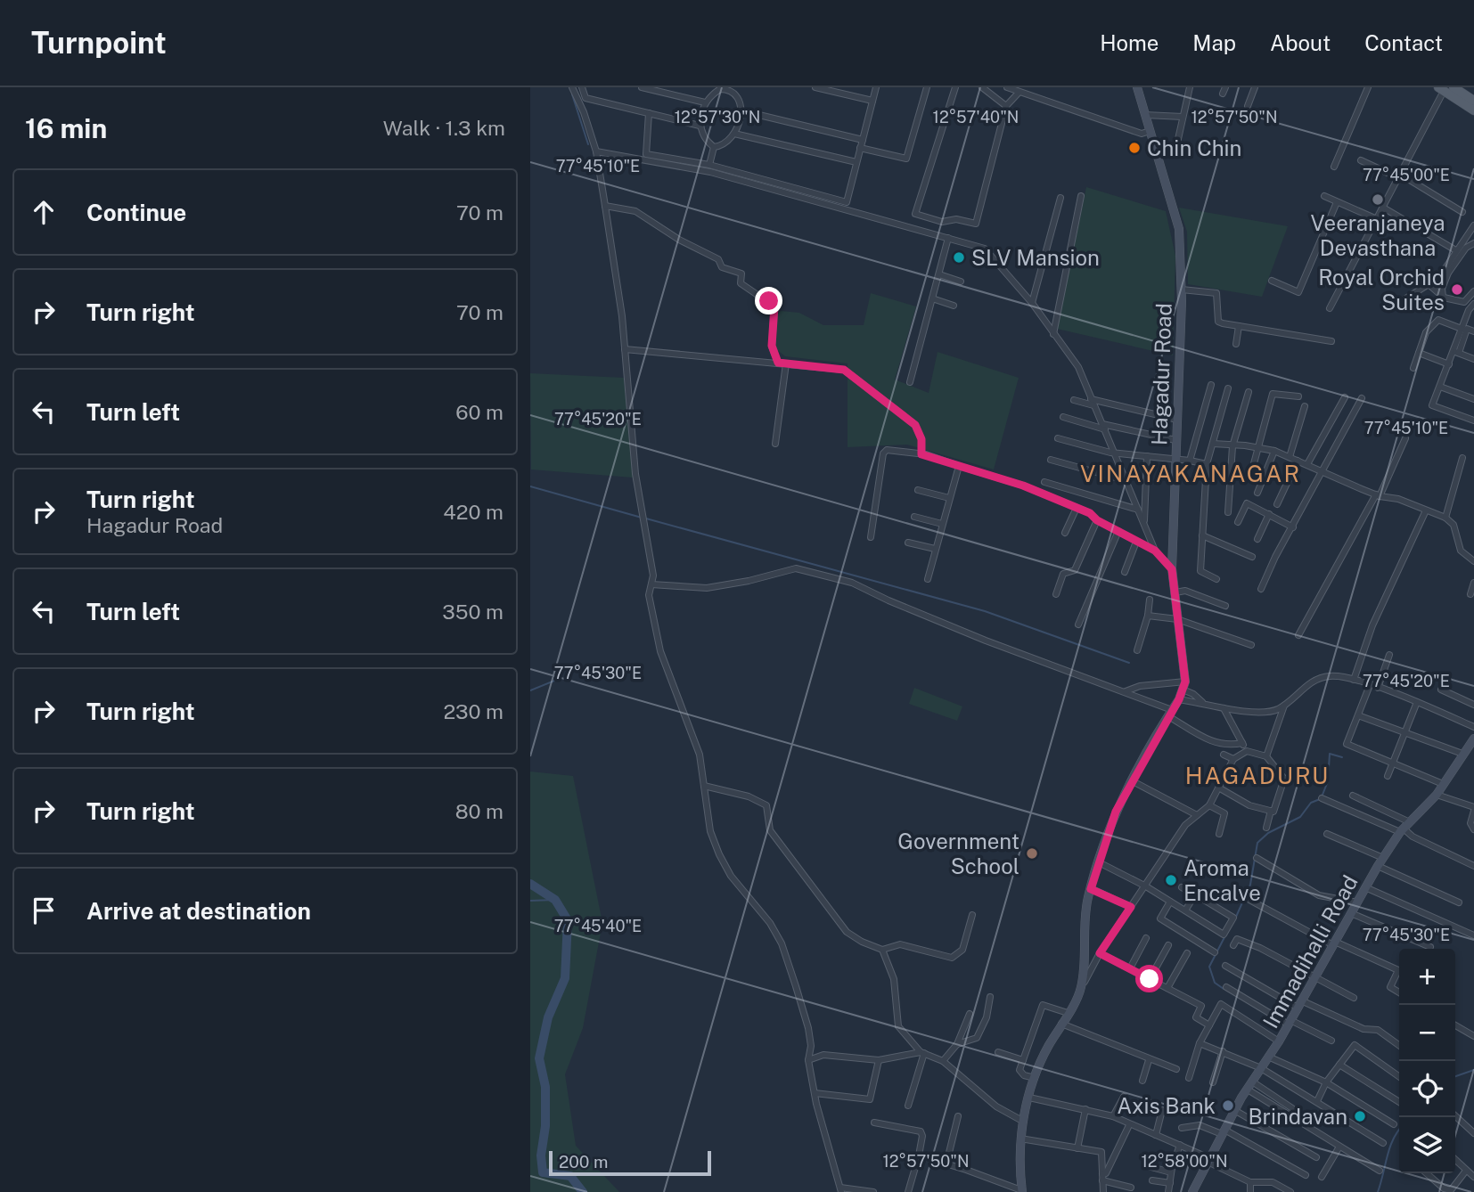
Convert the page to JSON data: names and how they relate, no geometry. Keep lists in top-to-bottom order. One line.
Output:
{"streets":{"street":["Hagadur Road","Immadihalli Road"]},"districts":["VINAYAKANAGAR","HAGADURU"],"places":["Chin Chin","Veeranjaneya Devasthana","SLV Mansion","Royal Orchid Suites","Government School","Aroma Encalve","Axis Bank","Brindavan"],"scale_bar":"200 m","page":{"header":"Turnpoint","nav":["Home","Map","About","Contact"],"heading":["16 min","Walk · 1.3 km"],"list":[["Continue","70 m"],["Turn right","70 m"],["Turn left","60 m"],["Turn right","Hagadur Road","420 m"],["Turn left","350 m"],["Turn right","230 m"],["Turn right","80 m"],"Arrive at destination"],"map_buttons":["+","−"],"scale":"200 m"},"coordinates":["12°57'30\"N","12°57'40\"N","12°57'50\"N","77°45'10\"E","77°45'00\"E","77°45'20\"E","77°45'30\"E","77°45'40\"E","12°58'00\"N"]}
